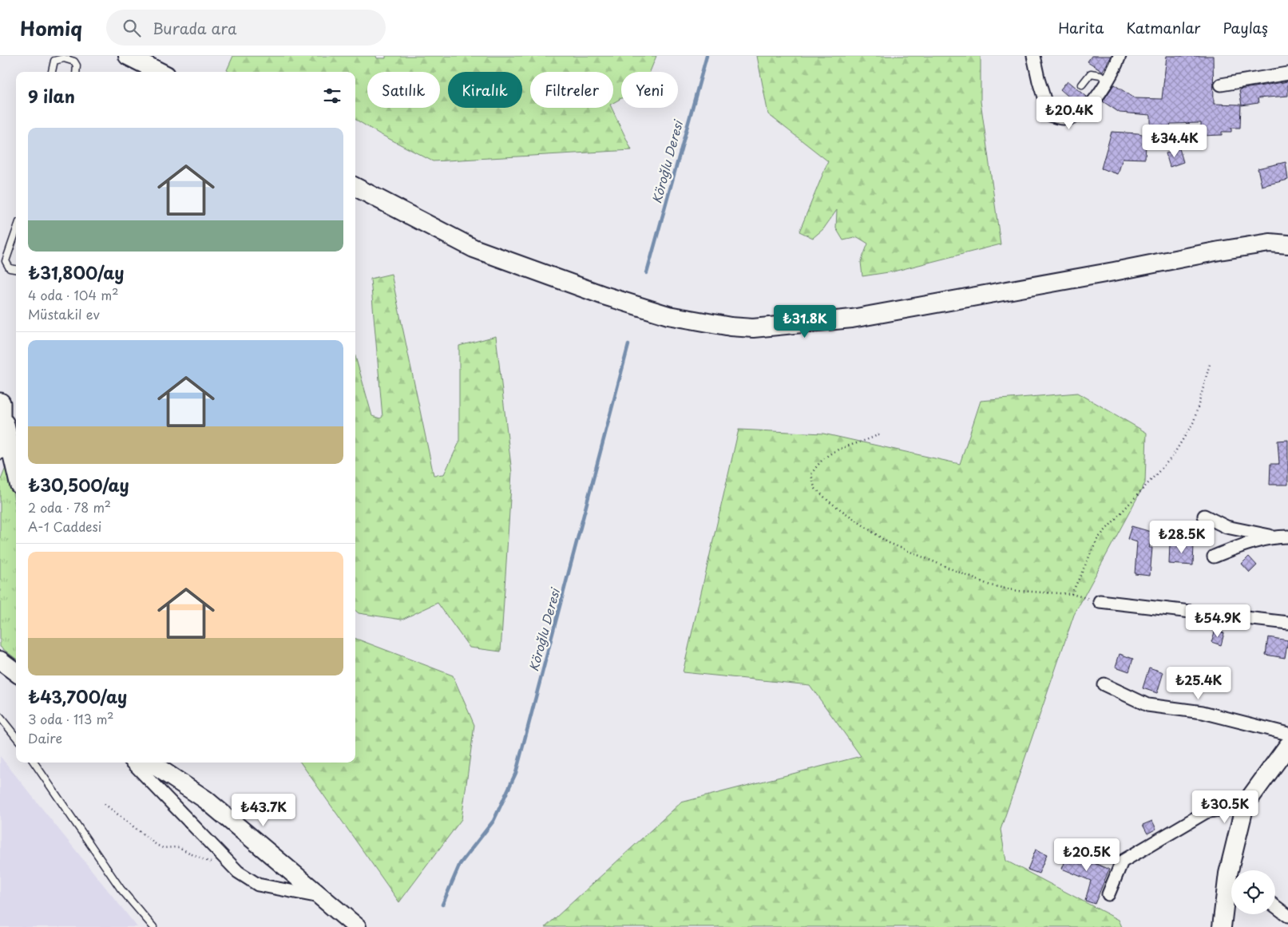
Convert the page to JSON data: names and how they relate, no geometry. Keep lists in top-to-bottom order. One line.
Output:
{"water":["Köroğlu Deresi"],"page":{"header":"Homiq","search":"Burada ara","nav":["Harita","Katmanlar","Paylaş"],"chip":["Satılık","Kiralık","Filtreler","Yeni"],"heading":"9 ilan","price":["₺20.4K","₺34.4K","₺31.8K","₺28.5K","₺54.9K","₺25.4K","₺30.5K","₺43.7K","₺20.5K"],"list":[{"name":"₺31,800/ay","note":"4 oda · 104 m² · Müstakil ev"},{"name":"₺30,500/ay","note":"2 oda · 78 m² · A-1 Caddesi"},{"name":"₺43,700/ay","note":"3 oda · 113 m² · Daire"}]}}
